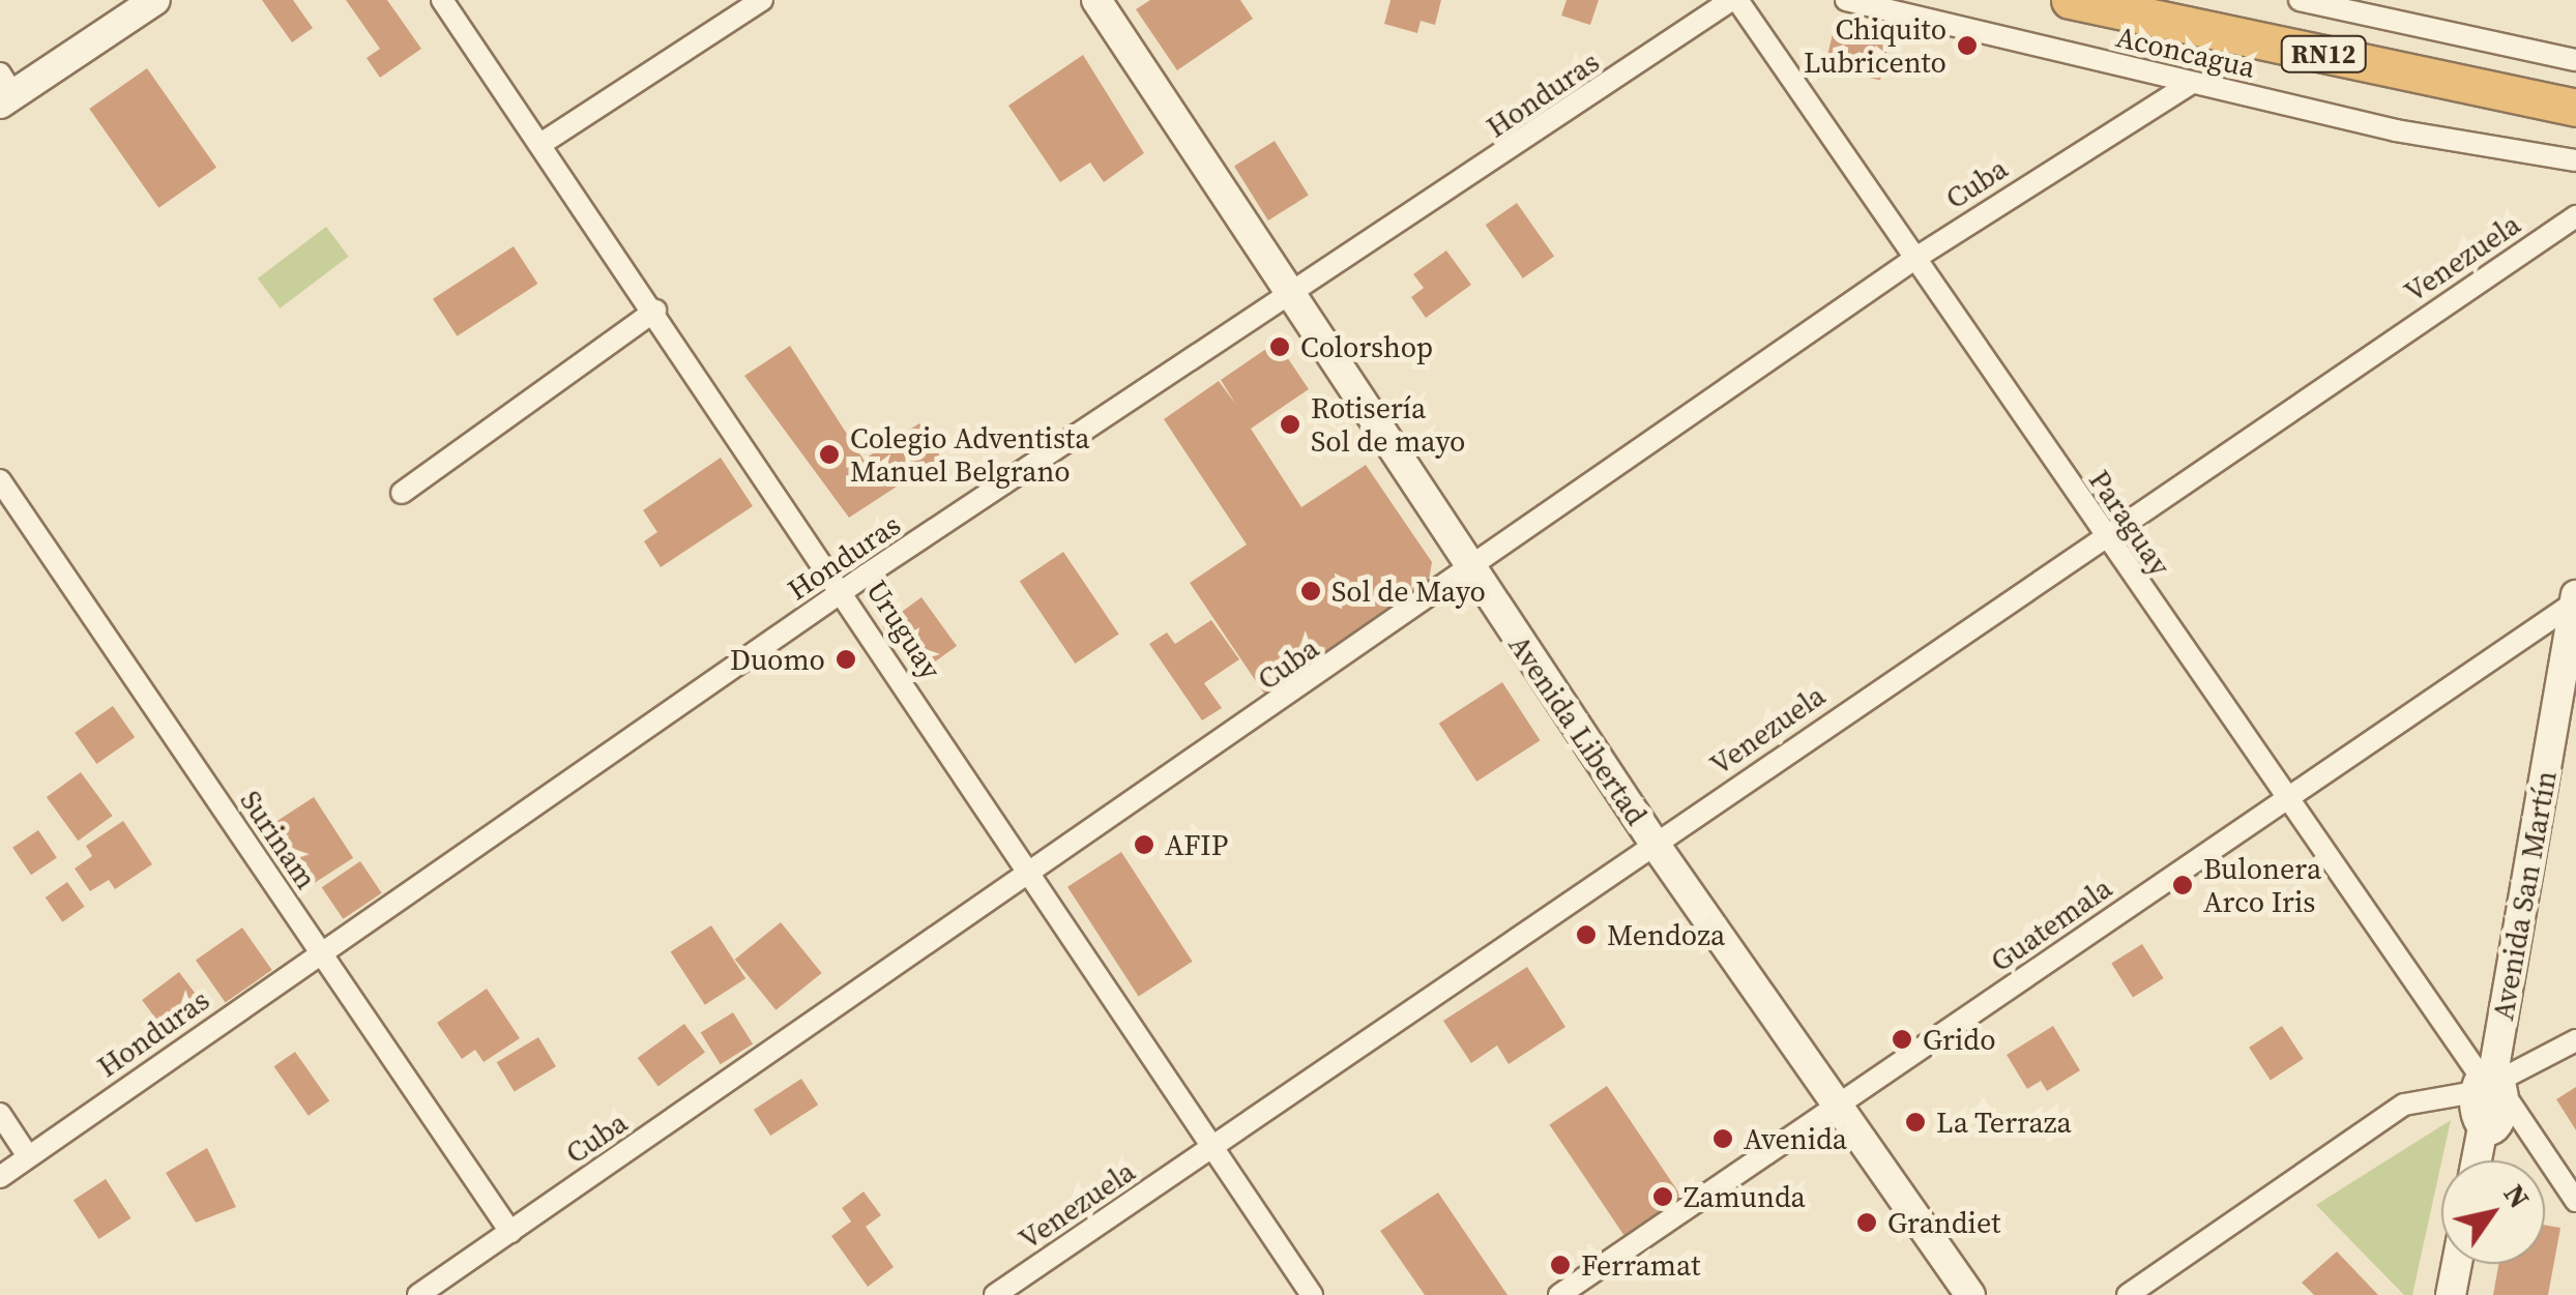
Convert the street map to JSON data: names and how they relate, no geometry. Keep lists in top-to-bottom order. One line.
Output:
{"streets":{"highway":["RN12"],"main road":["Avenida Libertad","Avenida San Martín"],"street":["Aconcagua","Honduras","Cuba","Venezuela","Paraguay","Uruguay","Surinam","Guatemala"]},"crossings":[["Aconcagua","Cuba"],["Honduras","Paraguay"],["Honduras","Uruguay"],["Honduras","Avenida Libertad"],["Honduras","Surinam"],["Cuba","Paraguay"],["Cuba","Uruguay"],["Cuba","Avenida Libertad"],["Cuba","Surinam"],["Venezuela","Paraguay"],["Venezuela","Uruguay"],["Venezuela","Avenida Libertad"],["Paraguay","Avenida San Martín"],["Paraguay","Guatemala"],["Avenida Libertad","Guatemala"],["Avenida San Martín","Guatemala"]],"places":["Chiquito Lubricento","Colorshop","Rotisería Sol de mayo","Colegio Adventista Manuel Belgrano","Sol de Mayo","Duomo","AFIP","Bulonera Arco Iris","Mendoza","Grido","La Terraza","Avenida","Zamunda","Grandiet","Ferramat"],"north":"top right"}
